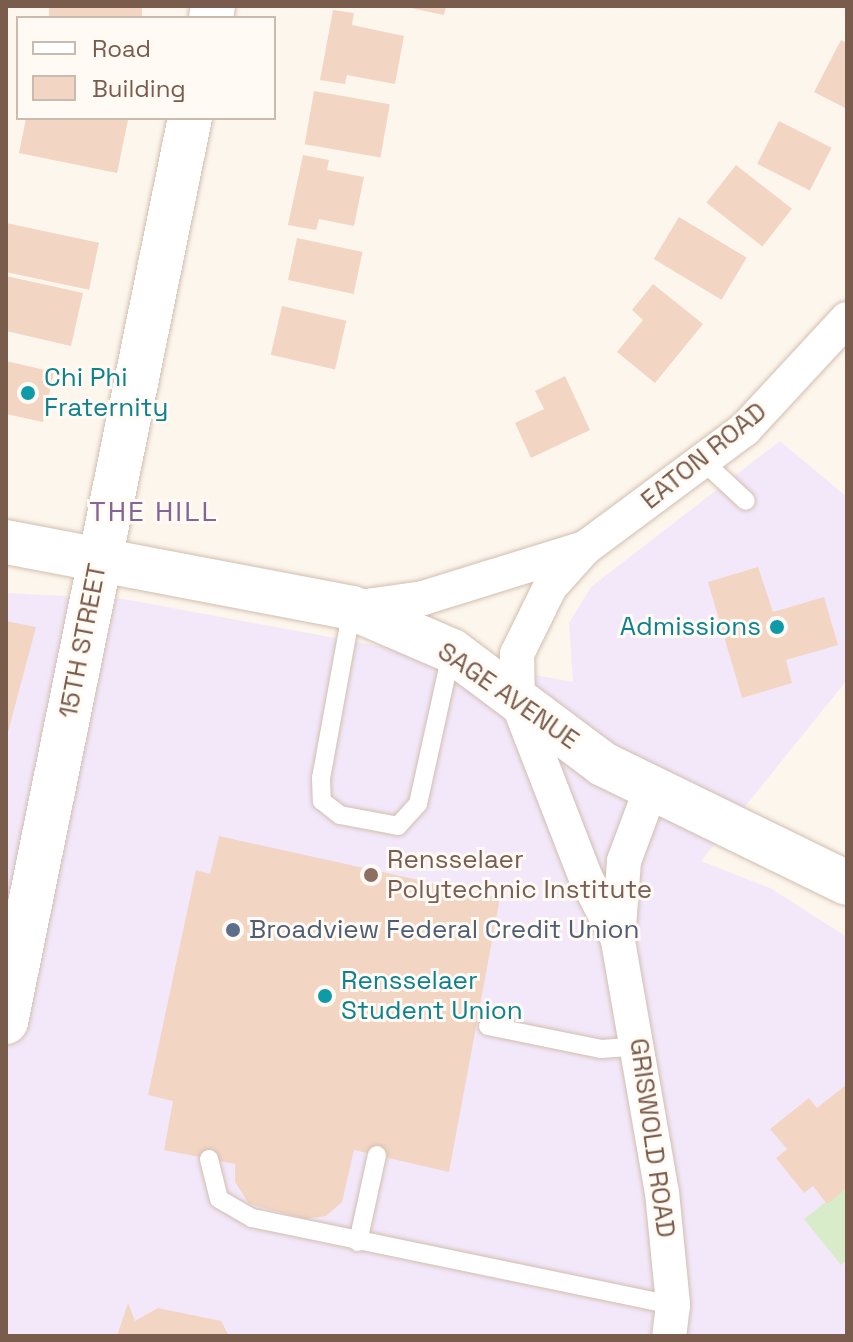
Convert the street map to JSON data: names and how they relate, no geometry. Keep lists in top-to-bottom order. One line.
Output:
{"streets":{"street":["EATON ROAD","15TH STREET","SAGE AVENUE","GRISWOLD ROAD"]},"crossings":[["EATON ROAD","SAGE AVENUE"],["EATON ROAD","GRISWOLD ROAD"],["15TH STREET","SAGE AVENUE"],["SAGE AVENUE","GRISWOLD ROAD"]],"districts":["THE HILL"],"places":["Chi Phi Fraternity","Admissions","Rensselaer Polytechnic Institute","Broadview Federal Credit Union","Rensselaer Student Union"],"legend":["Road","Building"]}
